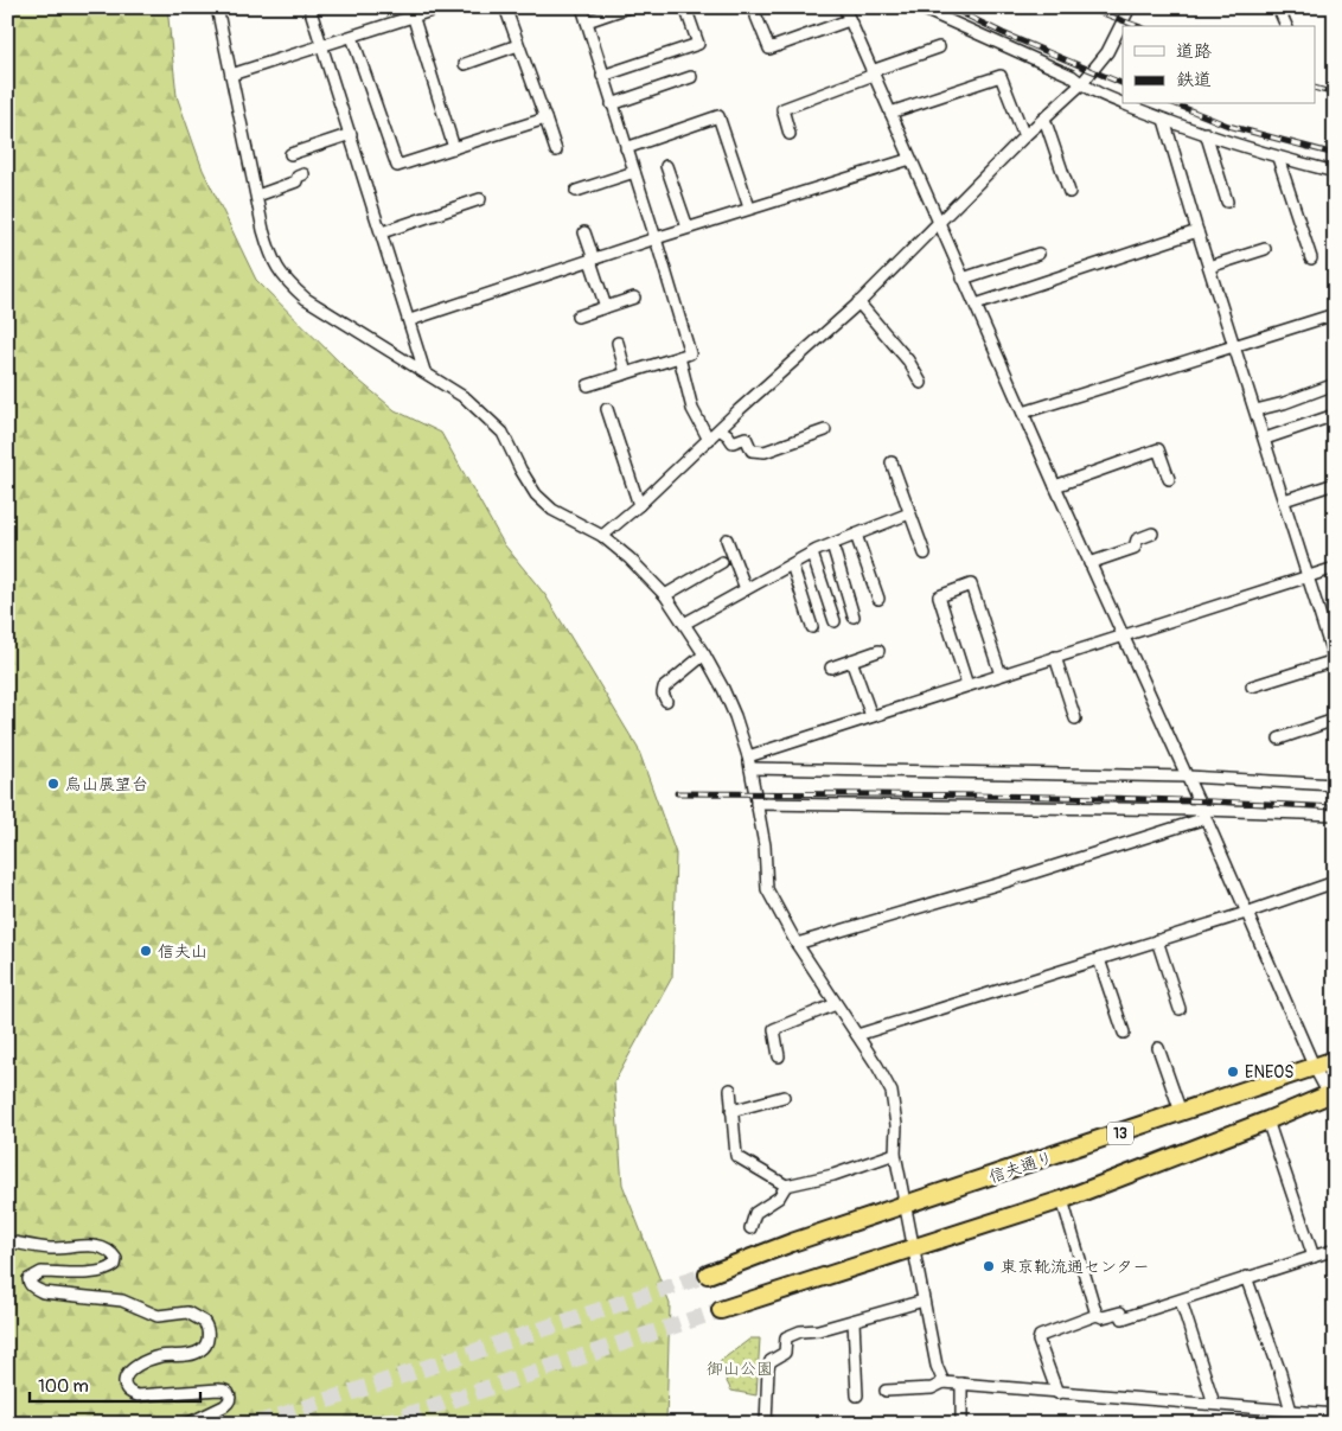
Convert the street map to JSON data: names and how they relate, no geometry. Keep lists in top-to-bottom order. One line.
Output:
{"streets":{"highway":["13","信夫通り"]},"parks":["御山公園"],"places":["烏山展望台","信夫山","ENEOS","東京靴流通センター"],"legend":["道路","鉄道"],"scale_bar":"100 m"}
